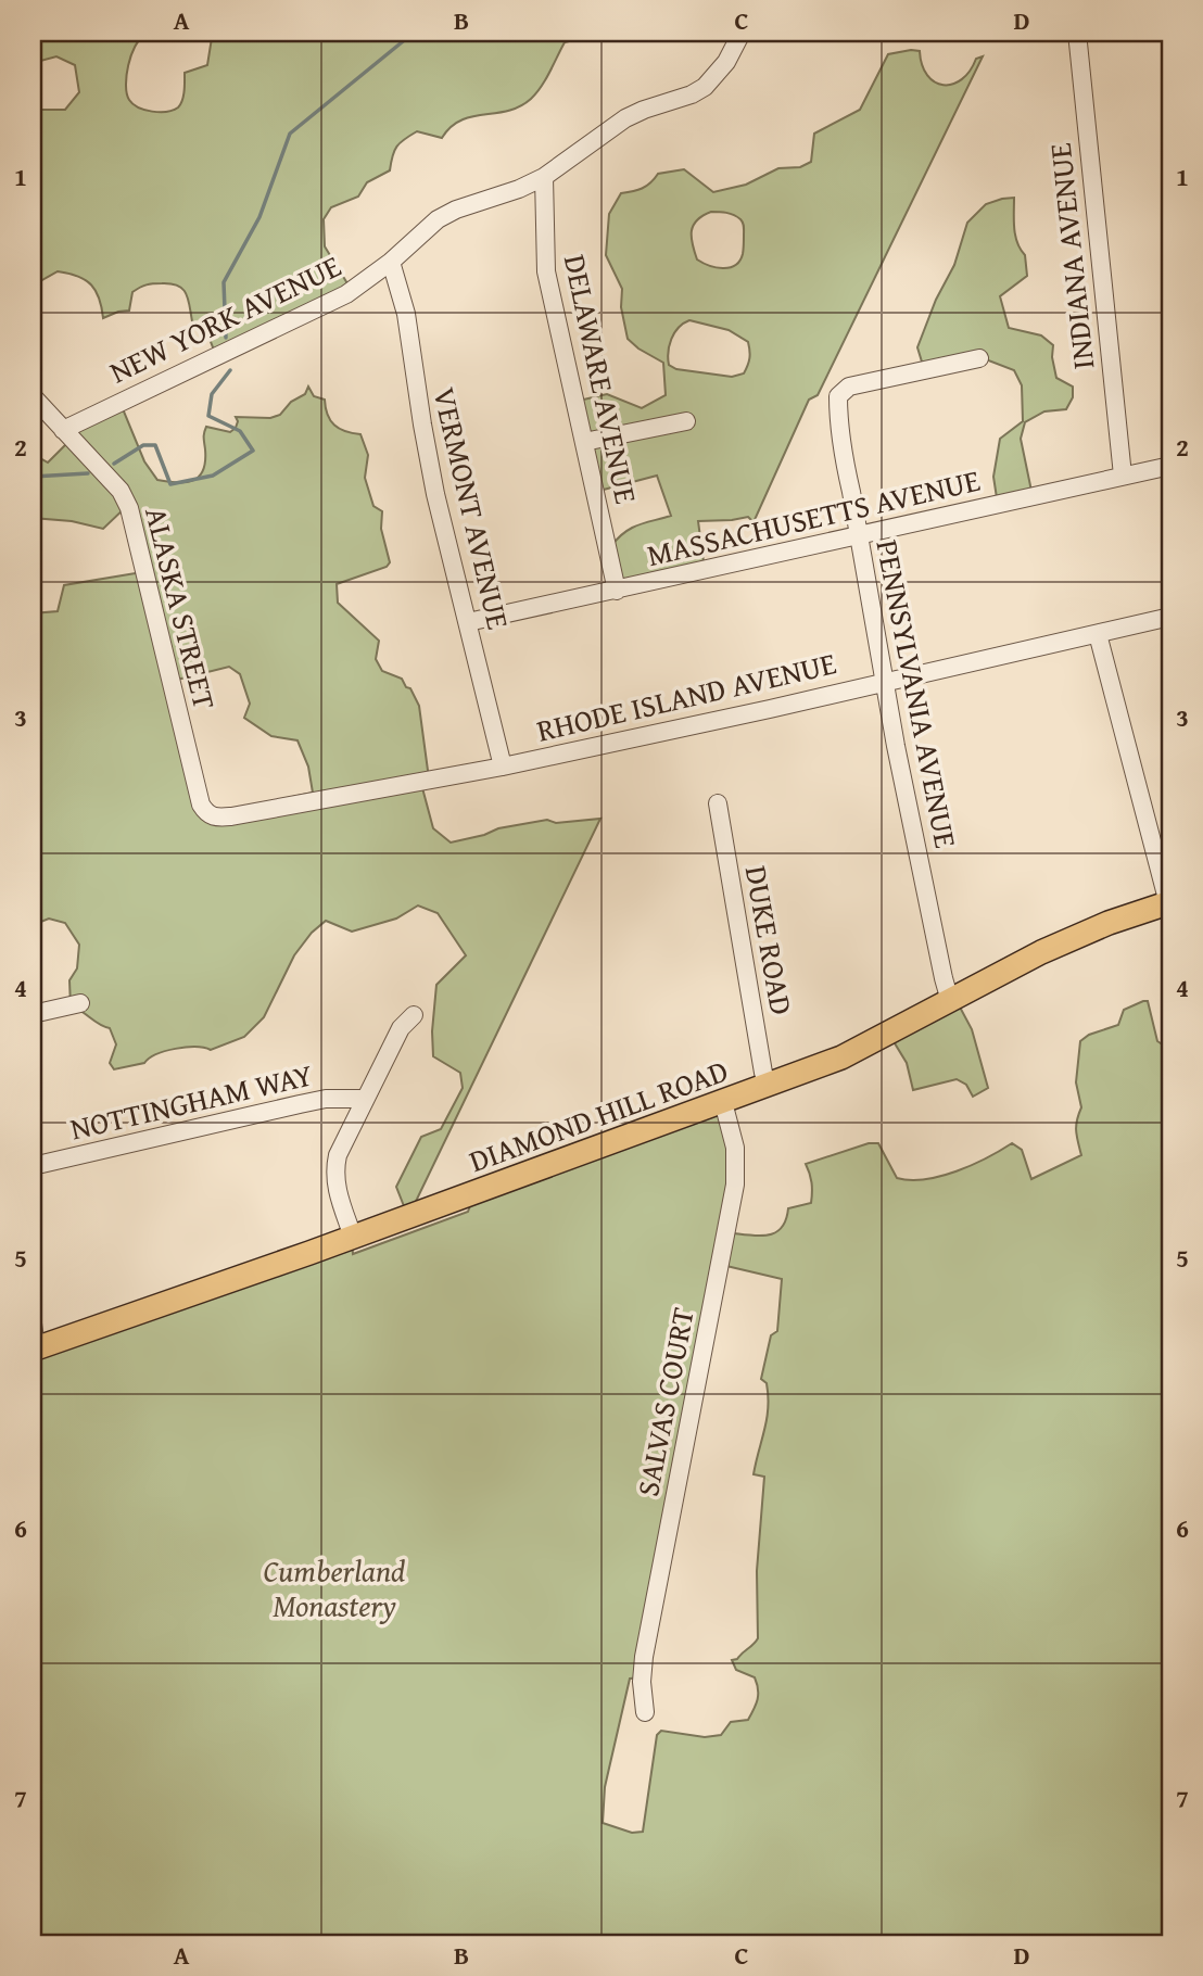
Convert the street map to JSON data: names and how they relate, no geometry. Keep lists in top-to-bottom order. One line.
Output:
{"streets":{"main road":["DIAMOND HILL ROAD"],"street":["INDIANA AVENUE","NEW YORK AVENUE","DELAWARE AVENUE","VERMONT AVENUE","MASSACHUSETTS AVENUE","ALASKA STREET","PENNSYLVANIA AVENUE","RHODE ISLAND AVENUE","DUKE ROAD","NOTTINGHAM WAY","SALVAS COURT"]},"crossings":[["INDIANA AVENUE","MASSACHUSETTS AVENUE"],["NEW YORK AVENUE","DELAWARE AVENUE"],["NEW YORK AVENUE","VERMONT AVENUE"],["NEW YORK AVENUE","ALASKA STREET"],["DELAWARE AVENUE","MASSACHUSETTS AVENUE"],["VERMONT AVENUE","MASSACHUSETTS AVENUE"],["VERMONT AVENUE","RHODE ISLAND AVENUE"],["MASSACHUSETTS AVENUE","PENNSYLVANIA AVENUE"],["ALASKA STREET","RHODE ISLAND AVENUE"],["PENNSYLVANIA AVENUE","RHODE ISLAND AVENUE"],["PENNSYLVANIA AVENUE","DIAMOND HILL ROAD"],["DUKE ROAD","DIAMOND HILL ROAD"],["DIAMOND HILL ROAD","SALVAS COURT"]],"parks":["Cumberland Monastery"],"grid":{"columns":["A","B","C","D"],"rows":["1","2","3","4","5","6","7"]}}
